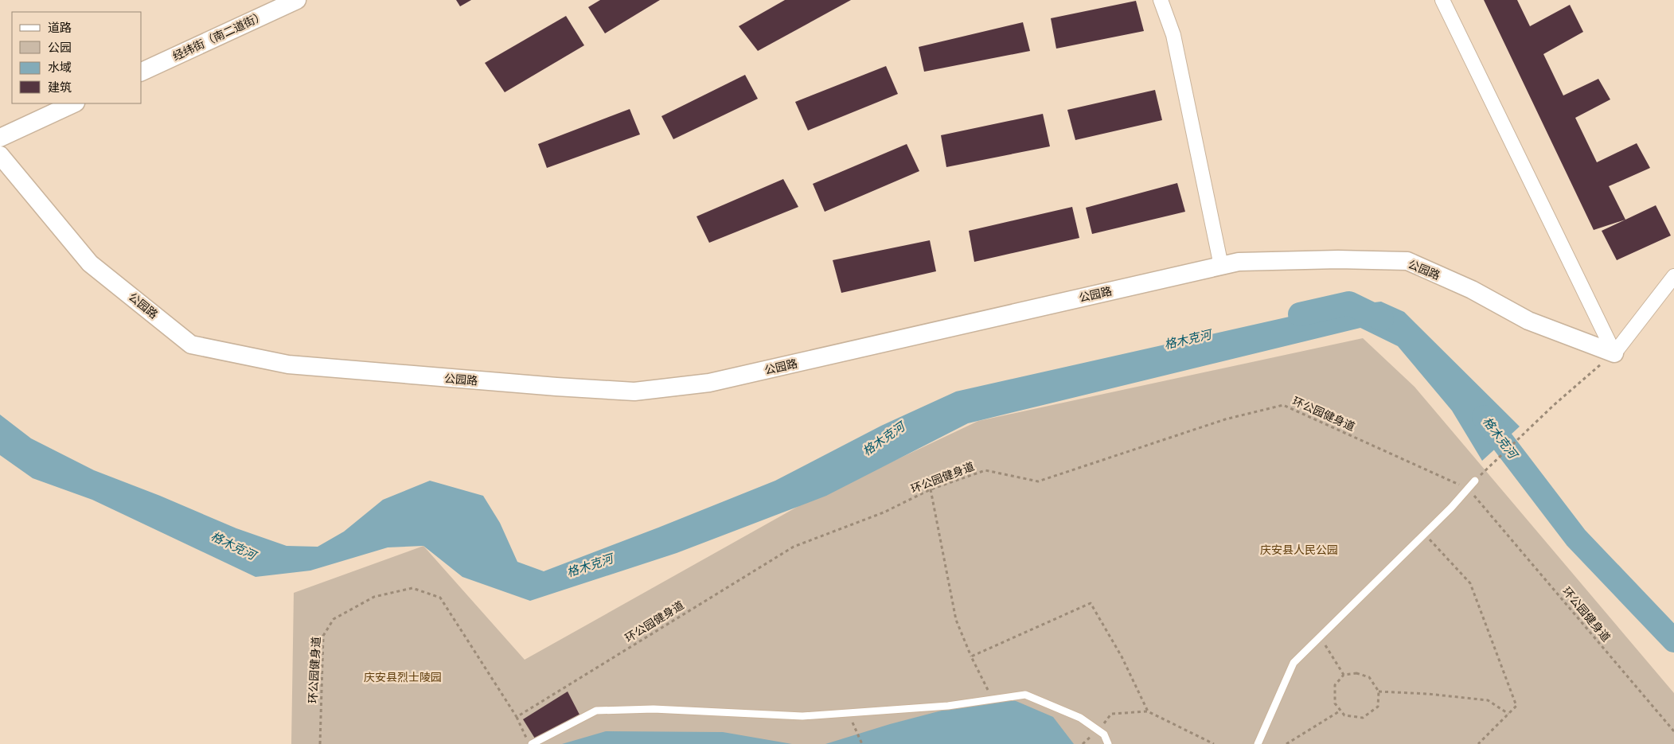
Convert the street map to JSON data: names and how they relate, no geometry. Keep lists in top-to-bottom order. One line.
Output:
{"streets":{"street":["经纬街（南二道街）","公园路"],"path":["环公园健身道"]},"water":["格木克河"],"parks":["庆安县人民公园","庆安县烈士陵园"],"legend":["道路","公园","水域","建筑"]}
